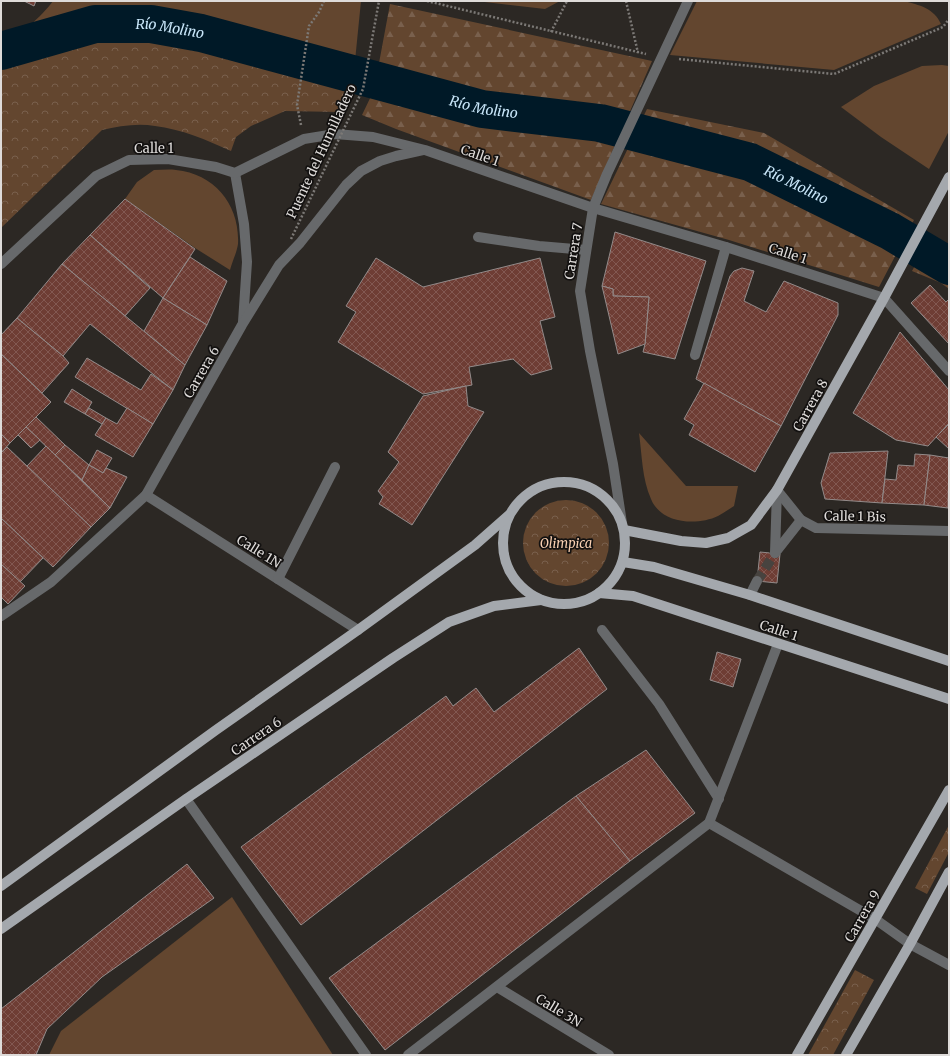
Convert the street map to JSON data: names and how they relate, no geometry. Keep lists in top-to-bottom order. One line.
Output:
{"streets":{"main road":["Calle 1","Carrera 6","Carrera 8","Carrera 9"],"street":["Carrera 7","Calle 1 Bis","Calle 1N","Calle 3N"],"path":["Puente del Humilladero"]},"crossings":[["Calle 1","Carrera 7"],["Calle 1","Carrera 6"],["Calle 1","Carrera 8"],["Carrera 7","Carrera 6"],["Carrera 7","Carrera 8"],["Carrera 6","Carrera 8"],["Carrera 6","Calle 1N"],["Carrera 8","Calle 1 Bis"]],"water":["Río Molino"],"parks":["Olimpica"]}
